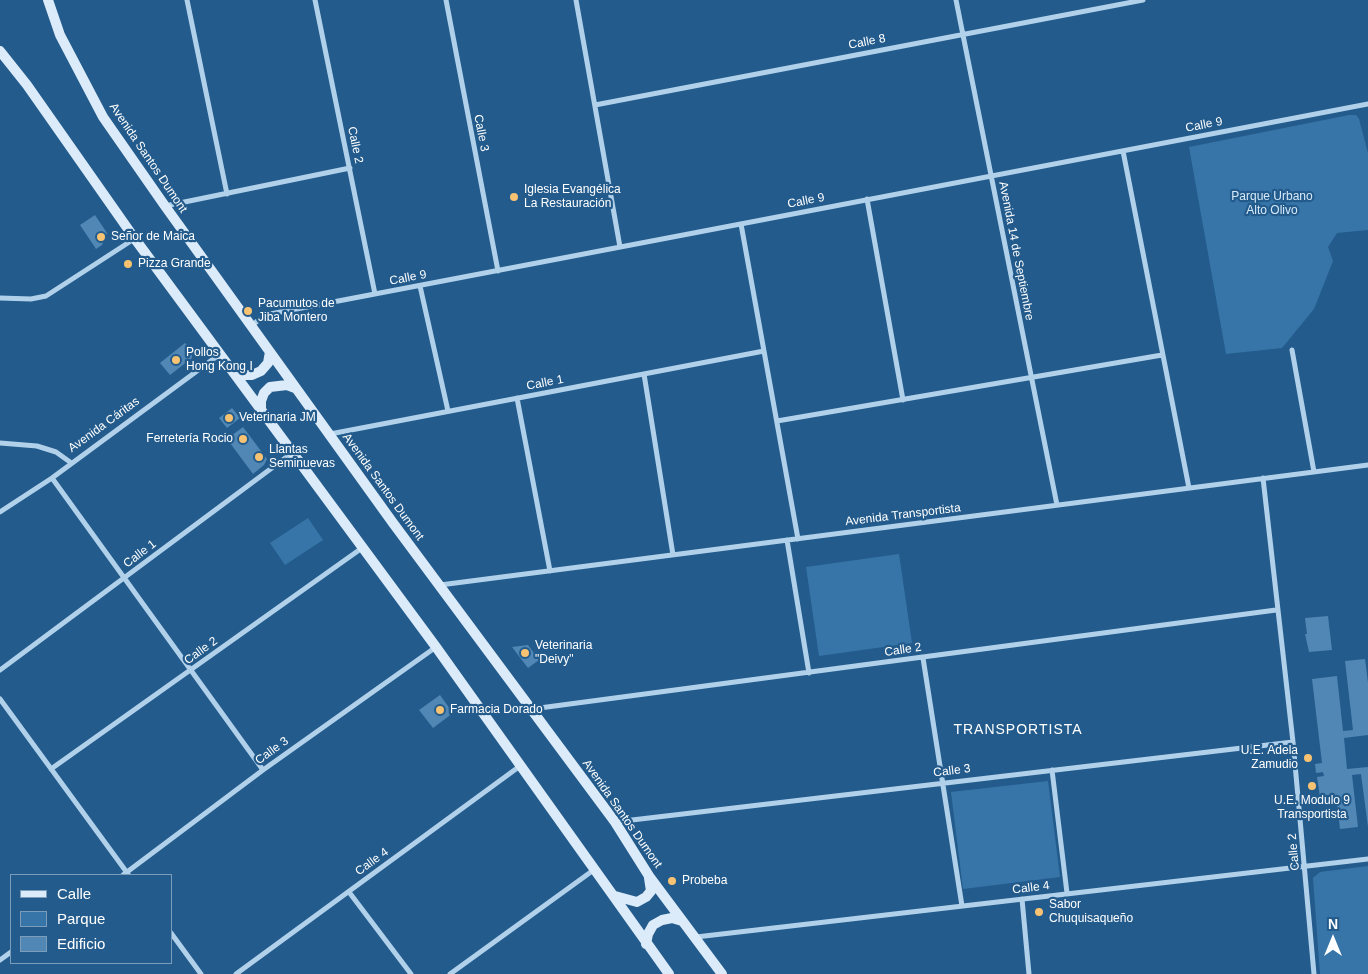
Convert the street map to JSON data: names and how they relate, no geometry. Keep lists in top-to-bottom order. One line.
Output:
{"streets":{"main road":["Avenida Santos Dumont"],"street":["Calle 8","Calle 9","Calle 3","Calle 2","Avenida 14 de Septiembre","Calle 1","Avenida Cáritas","Avenida Transportista","Calle 4"]},"crossings":[["Calle 8","Avenida 14 de Septiembre"],["Calle 9","Calle 3"],["Calle 9","Calle 2"],["Calle 9","Avenida Santos Dumont"],["Calle 9","Avenida 14 de Septiembre"],["Calle 3","Calle 2"],["Calle 3","Avenida Santos Dumont"],["Calle 2","Avenida Santos Dumont"],["Calle 2","Avenida Transportista"],["Calle 2","Calle 4"],["Avenida Santos Dumont","Calle 1"],["Avenida Santos Dumont","Avenida Transportista"],["Avenida Santos Dumont","Calle 4"],["Avenida 14 de Septiembre","Avenida Transportista"]],"districts":["TRANSPORTISTA"],"parks":["Parque Urbano Alto Olivo"],"places":["Iglesia Evangélica La Restauración","Señor de Maica","Pizza Grande","Pacumutos de Jiba Montero","Pollos Hong Kong I","Veterinaria JM","Ferretería Rocio","Llantas Seminuevas","Veterinaria \"Deivy\"","Farmacia Dorado","U.E. Adela Zamudio","U.E. Modulo 9 Transportista","Probeba","Sabor Chuquisaqueño"],"legend":["Calle","Parque","Edificio"],"north":"top"}
